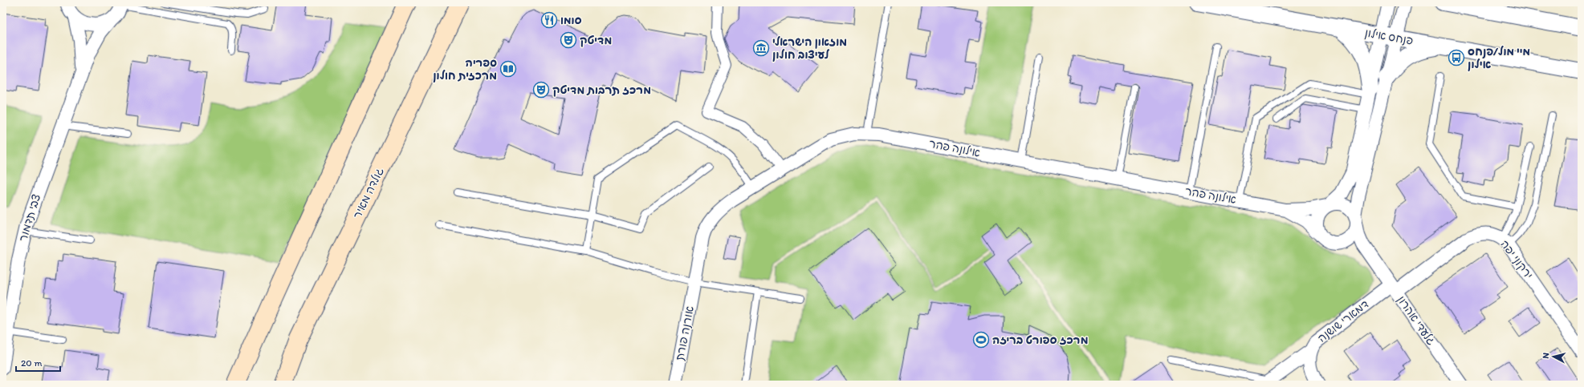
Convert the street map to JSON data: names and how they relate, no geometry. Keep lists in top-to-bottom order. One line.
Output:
{"streets":{"main road":["גולדה מאיר"],"street":["פנחס אילון","אילונה פהר","צבי תדמור","ירקוני יפה","גלעדי אהרון","דמארי שושנה","אורנה פורת"]},"crossings":[["אילונה פהר","גלעדי אהרון"],["אילונה פהר","אורנה פורת"],["ירקוני יפה","גלעדי אהרון"],["ירקוני יפה","דמארי שושנה"],["גלעדי אהרון","דמארי שושנה"]],"places":{"restaurant":["סומו"],"theatre":["מדיטק","מרכז תרבות מדיטק"],"museum":["מוזאון הישראלי לעיצוב חולון"],"bus stop":["מיי מול/פנחס אילון"],"library":["ספריה מרכזית חולון"],"sports":["מרכז ספורט בריזה"]},"scale_bar":"20 m","north":"left"}
